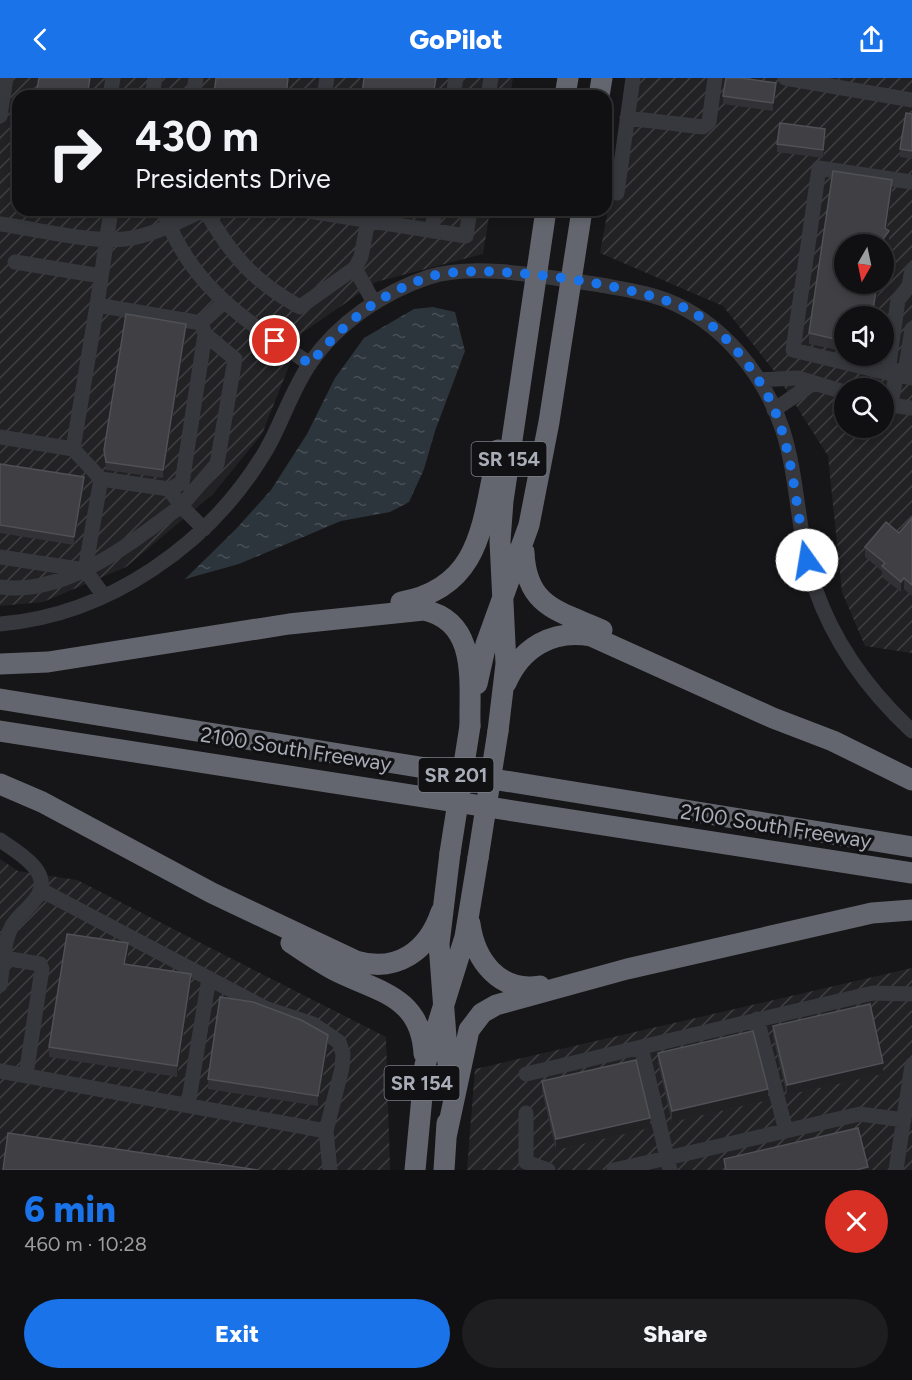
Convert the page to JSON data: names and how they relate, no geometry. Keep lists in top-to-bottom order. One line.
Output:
{"streets":{"highway":["SR 154","2100 South Freeway","SR 201"]},"north":"bottom","page":{"header":"GoPilot","turn":["430 m","Presidents Drive"],"heading":["6 min","460 m · 10:28"],"buttons":["Exit","Share"]}}
